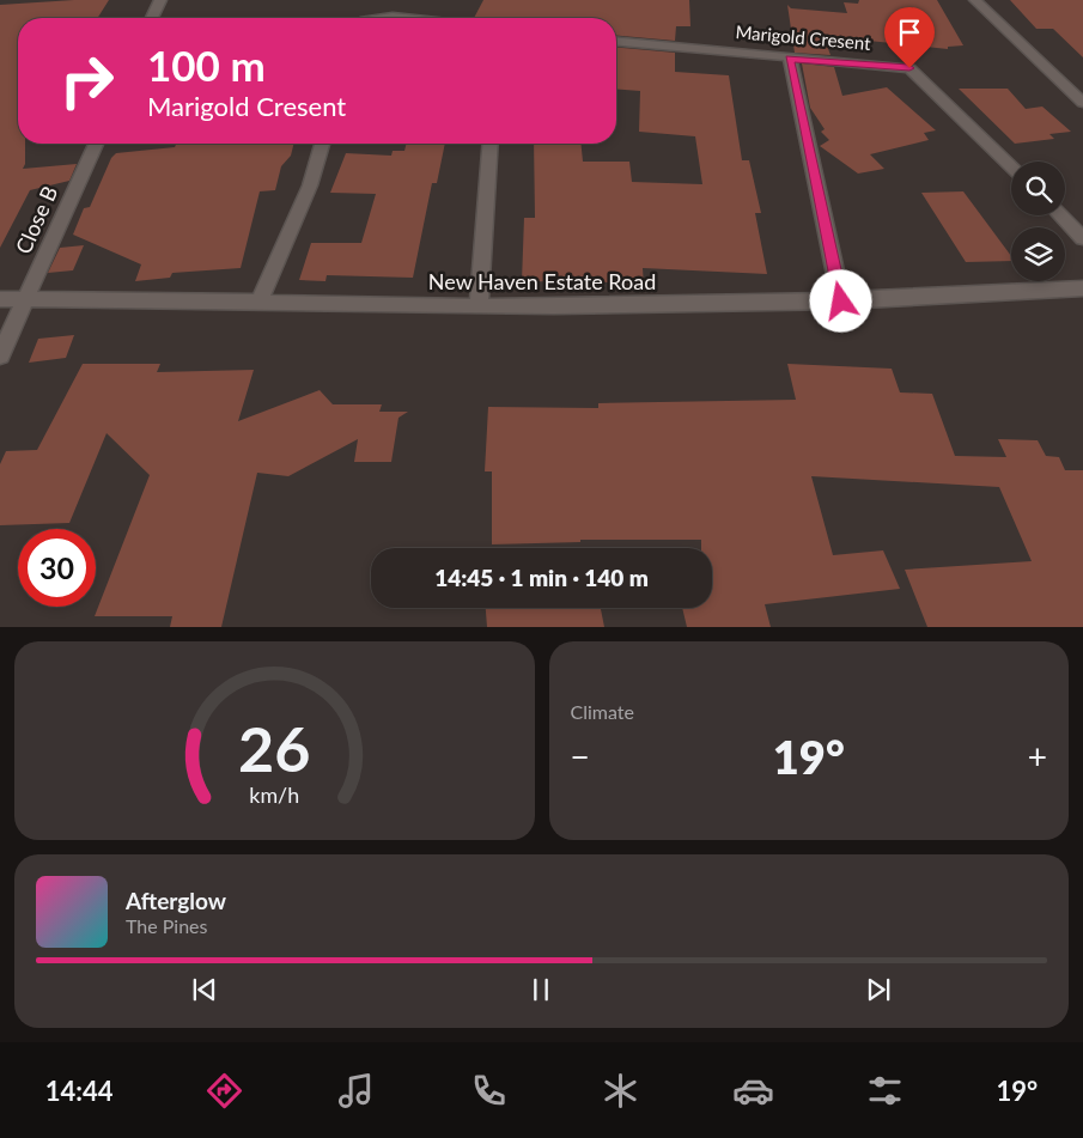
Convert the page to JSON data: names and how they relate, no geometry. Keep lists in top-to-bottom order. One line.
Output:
{"streets":{"street":["Marigold Cresent","Close B","New Haven Estate Road"]},"crossings":[["Close B","New Haven Estate Road"]],"page":{"turn":["100 m","Marigold Cresent"],"limit":"30","trip":"14:45 · 1 min · 140 m","tile":"Climate","heat":["−","19°","+"],"song":["Afterglow","The Pines"],"tabs":["14:44","19°"],"gauge":["26","km/h"]}}
